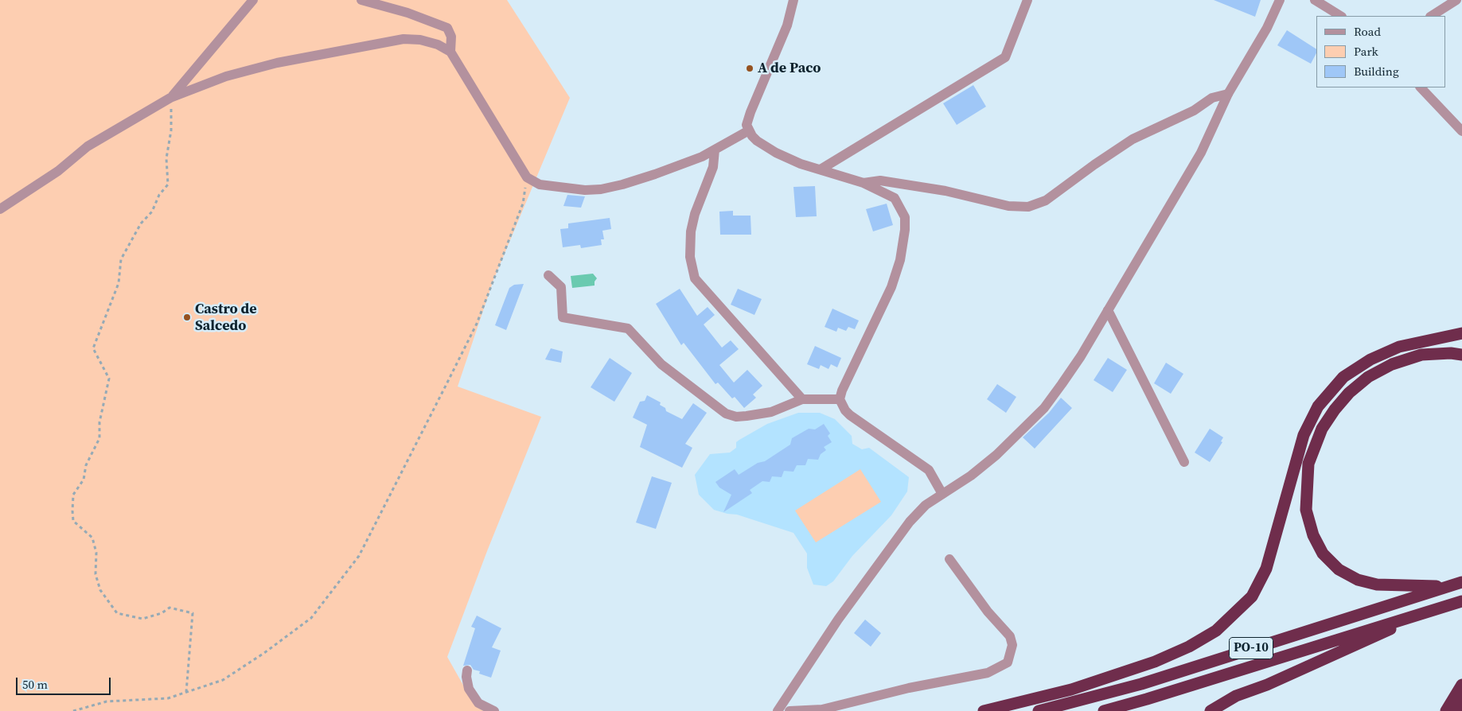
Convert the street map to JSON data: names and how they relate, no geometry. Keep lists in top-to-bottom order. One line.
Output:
{"streets":{"highway":["PO-10"]},"places":["A de Paco","Castro de Salcedo"],"legend":["Road","Park","Building"],"scale_bar":"50 m"}
